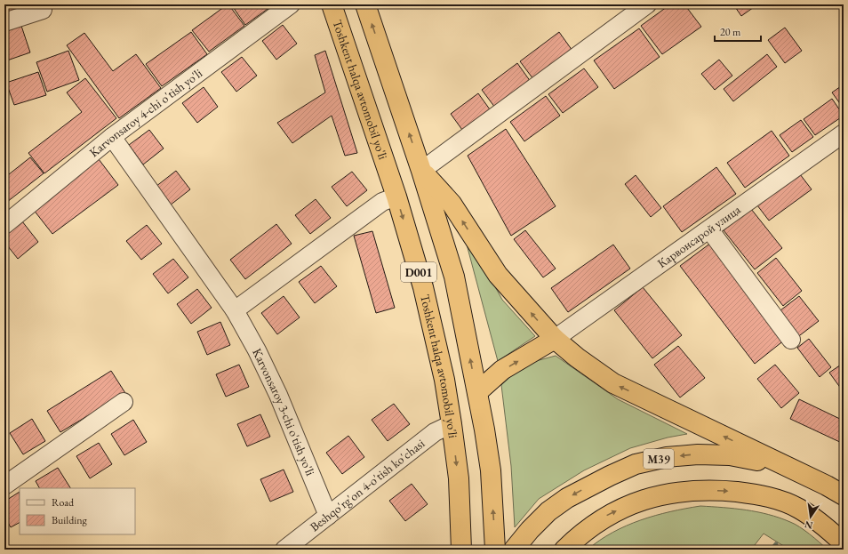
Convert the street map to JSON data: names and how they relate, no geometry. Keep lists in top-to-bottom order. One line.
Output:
{"streets":{"highway":["Toshkent halqa avtomobil yo'li","D001","M39"],"street":["Karvonsaroy 4-chi o'tish yo'li","Карвонсарой улица","Karvonsaroy 3-chi o'tish yo'li","Beshqo'rg'on 4-o'tish ko'chasi"]},"crossings":[["Toshkent halqa avtomobil yo'li","Beshqo'rg'on 4-o'tish ko'chasi"],["Karvonsaroy 4-chi o'tish yo'li","Karvonsaroy 3-chi o'tish yo'li"],["Karvonsaroy 3-chi o'tish yo'li","Beshqo'rg'on 4-o'tish ko'chasi"]],"legend":["Road","Building"],"scale_bar":"20 m","north":"bottom"}
